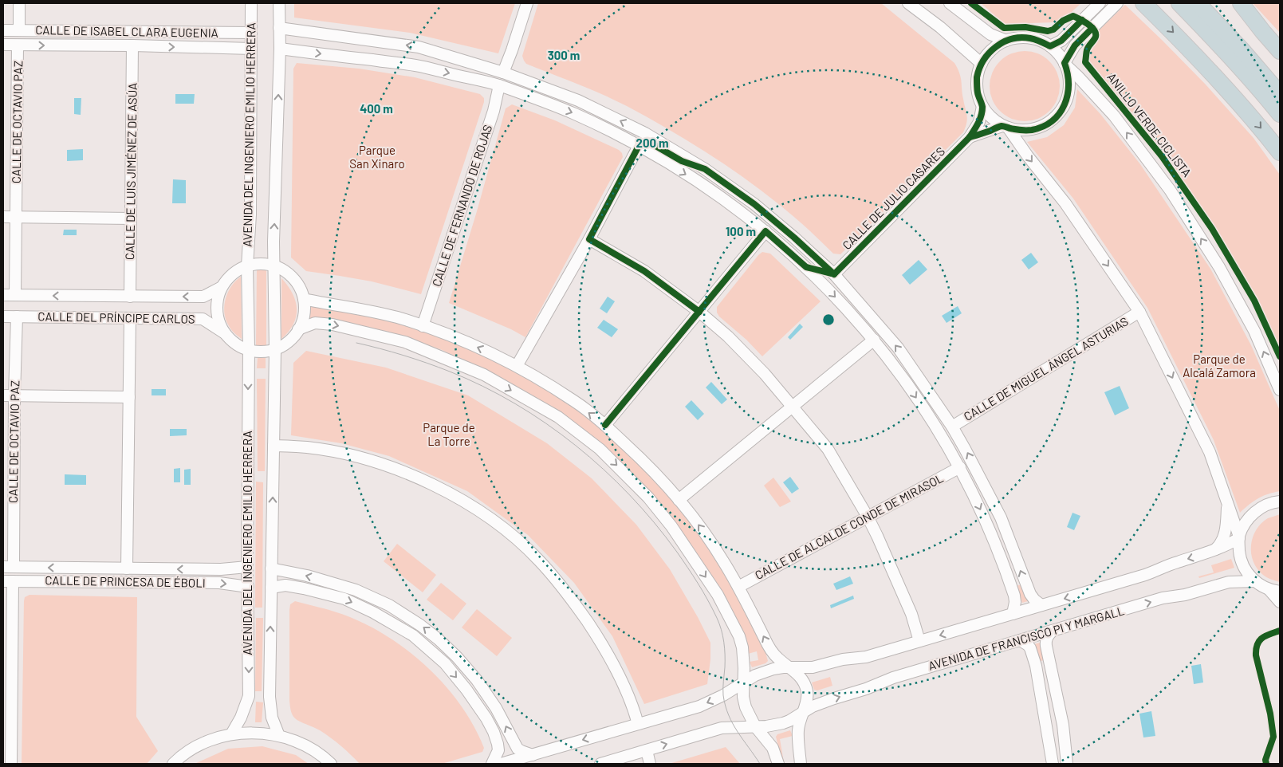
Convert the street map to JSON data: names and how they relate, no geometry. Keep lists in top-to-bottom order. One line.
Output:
{"streets":{"street":["CALLE DE ISABEL CLARA EUGENIA","CALLE DE OCTAVIO PAZ","AVENIDA DEL INGENIERO EMILIO HERRERA","CALLE DE LUIS JIMÉNEZ DE ASÚA","CALLE DE JULIO CASARES","CALLE DE FERNANDO DE ROJAS","CALLE DEL PRÍNCIPE CARLOS","CALLE DE MIGUEL ÁNGEL ASTURIAS","CALLE DE ALCALDE CONDE DE MIRASOL","CALLE DE PRINCESA DE ÉBOLI","AVENIDA DE FRANCISCO PI Y MARGALL"],"cycle path":["ANILLO VERDE CICLISTA"]},"crossings":[["CALLE DE ISABEL CLARA EUGENIA","CALLE DE OCTAVIO PAZ"],["CALLE DE ISABEL CLARA EUGENIA","AVENIDA DEL INGENIERO EMILIO HERRERA"],["CALLE DE ISABEL CLARA EUGENIA","CALLE DE LUIS JIMÉNEZ DE ASÚA"],["CALLE DE OCTAVIO PAZ","CALLE DEL PRÍNCIPE CARLOS"],["CALLE DE OCTAVIO PAZ","CALLE DE PRINCESA DE ÉBOLI"],["AVENIDA DEL INGENIERO EMILIO HERRERA","CALLE DEL PRÍNCIPE CARLOS"],["AVENIDA DEL INGENIERO EMILIO HERRERA","CALLE DE PRINCESA DE ÉBOLI"],["CALLE DE LUIS JIMÉNEZ DE ASÚA","CALLE DEL PRÍNCIPE CARLOS"]],"parks":["Parque San Xinaro","Parque de Alcalá Zamora","Parque de La Torre"],"rings":["300 m","400 m","200 m","100 m"]}
